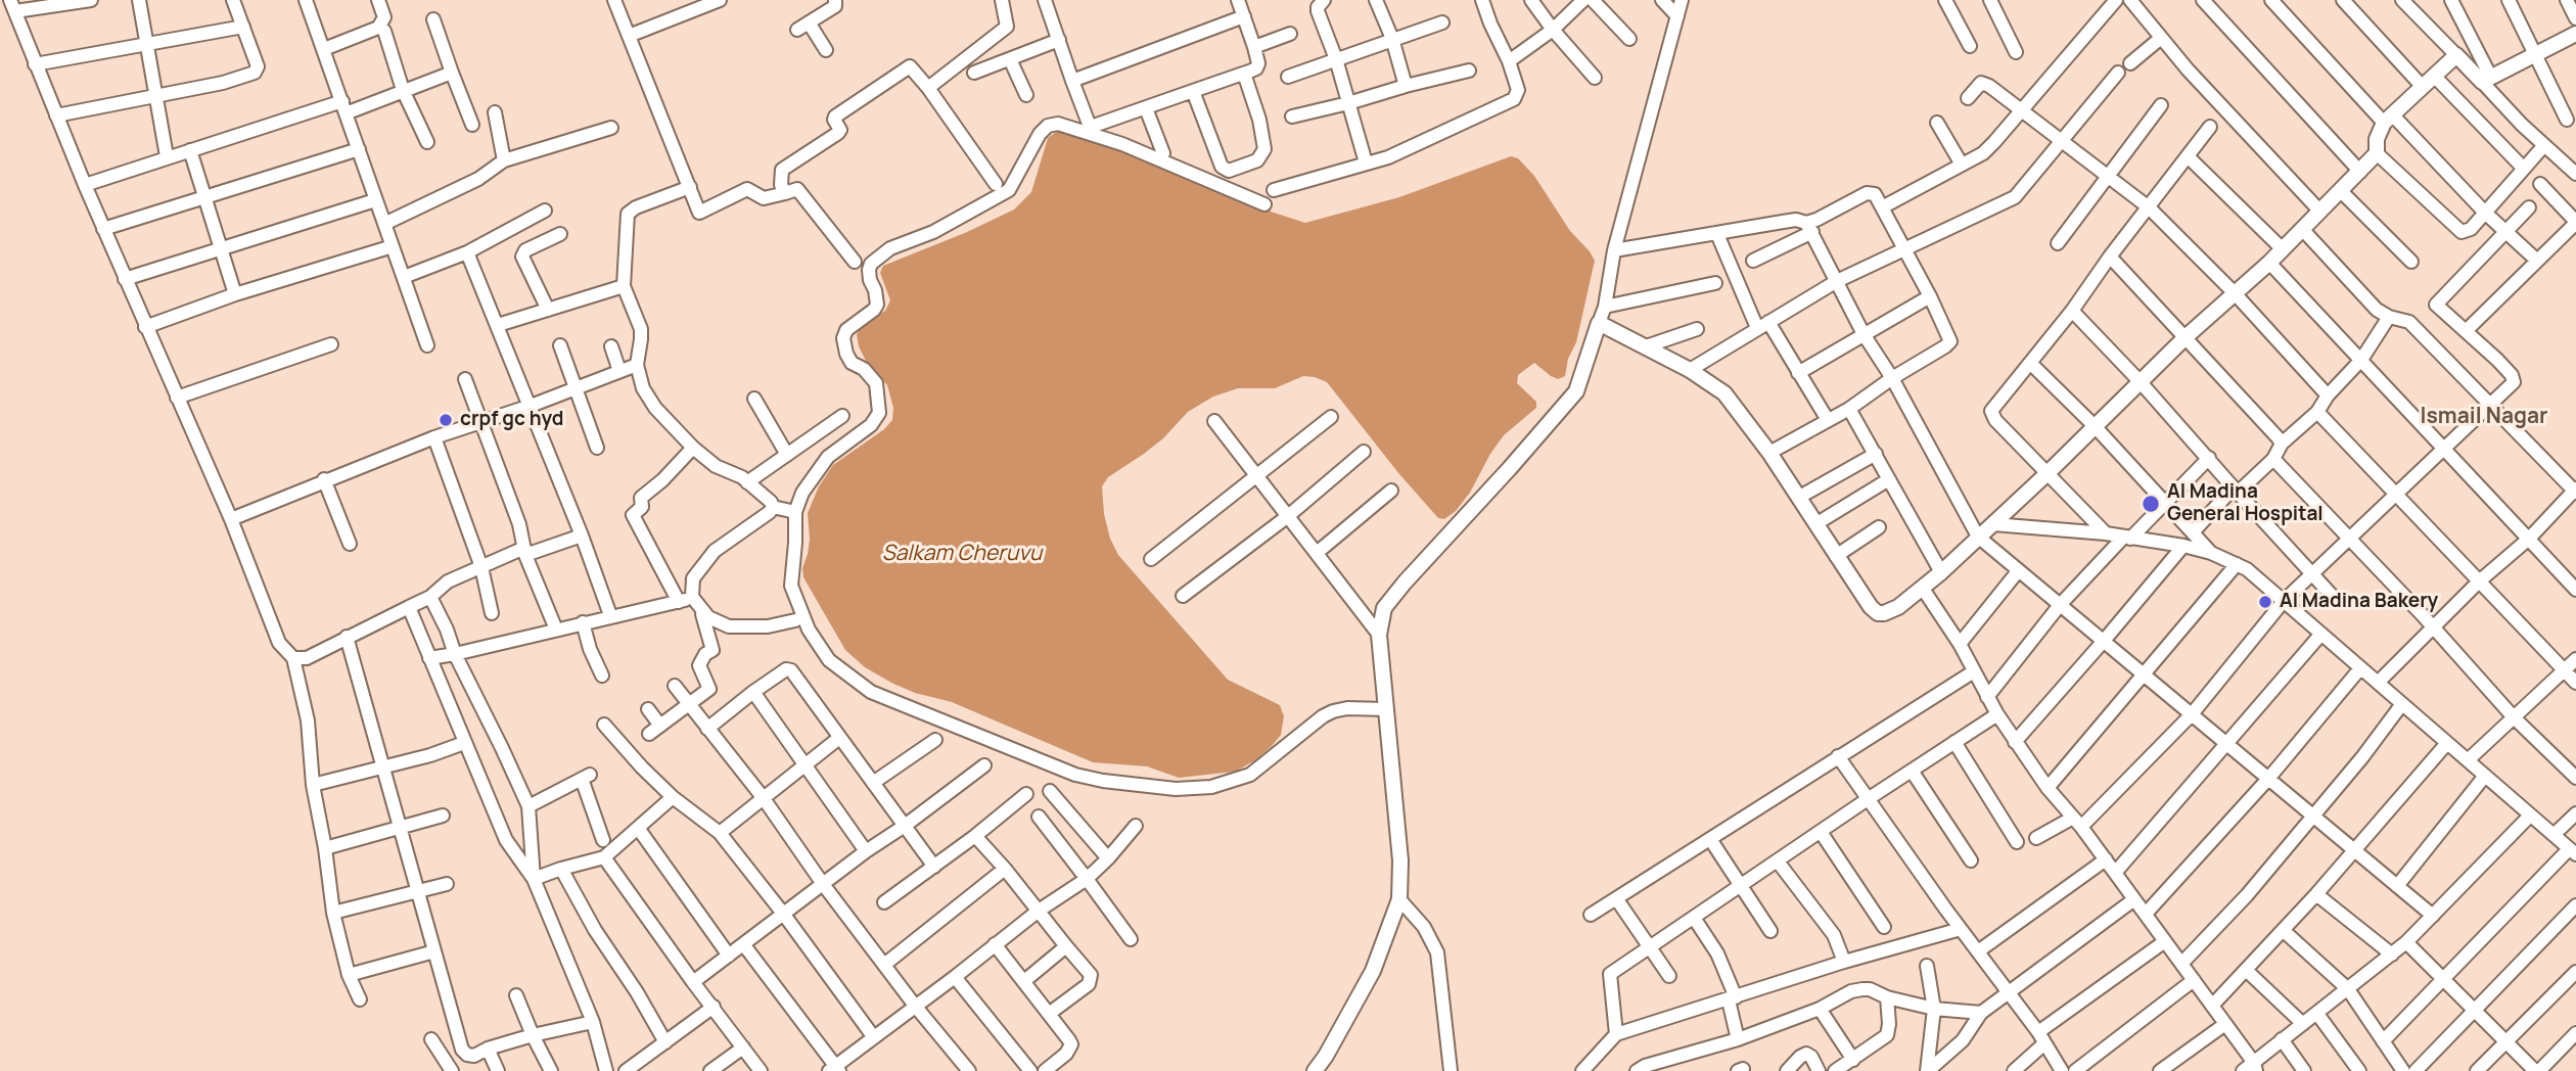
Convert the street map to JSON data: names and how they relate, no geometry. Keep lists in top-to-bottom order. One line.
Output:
{"districts":["Ismail Nagar"],"water":["Salkam Cheruvu"],"places":["crpf gc hyd","Al Madina General Hospital","Al Madina Bakery"]}
